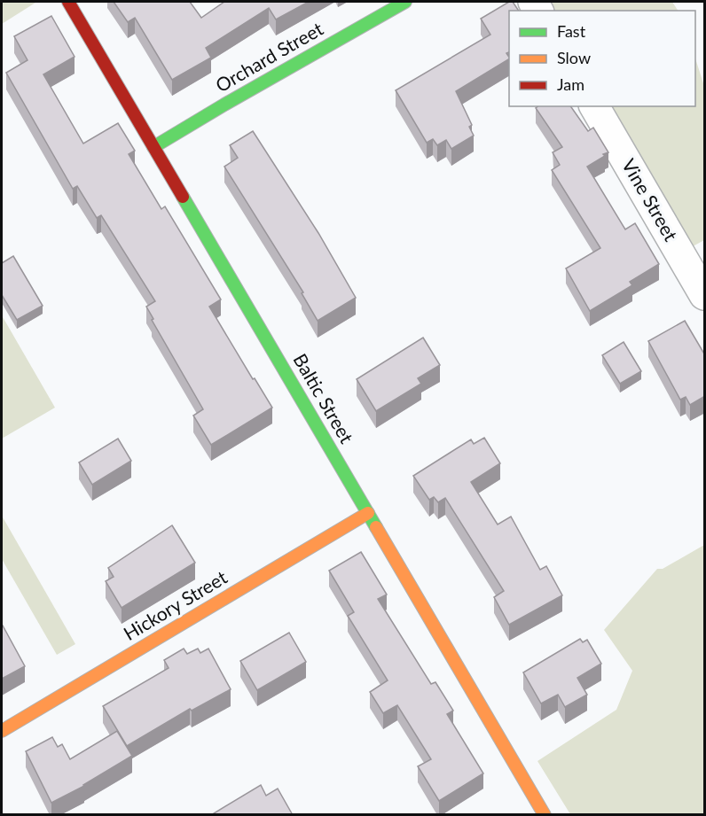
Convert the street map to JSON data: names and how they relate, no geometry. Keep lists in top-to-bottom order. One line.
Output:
{"streets":{"street":["Orchard Street","Vine Street","Baltic Street","Hickory Street"]},"crossings":[["Orchard Street","Baltic Street"],["Baltic Street","Hickory Street"]],"legend":["Fast","Slow","Jam"]}
